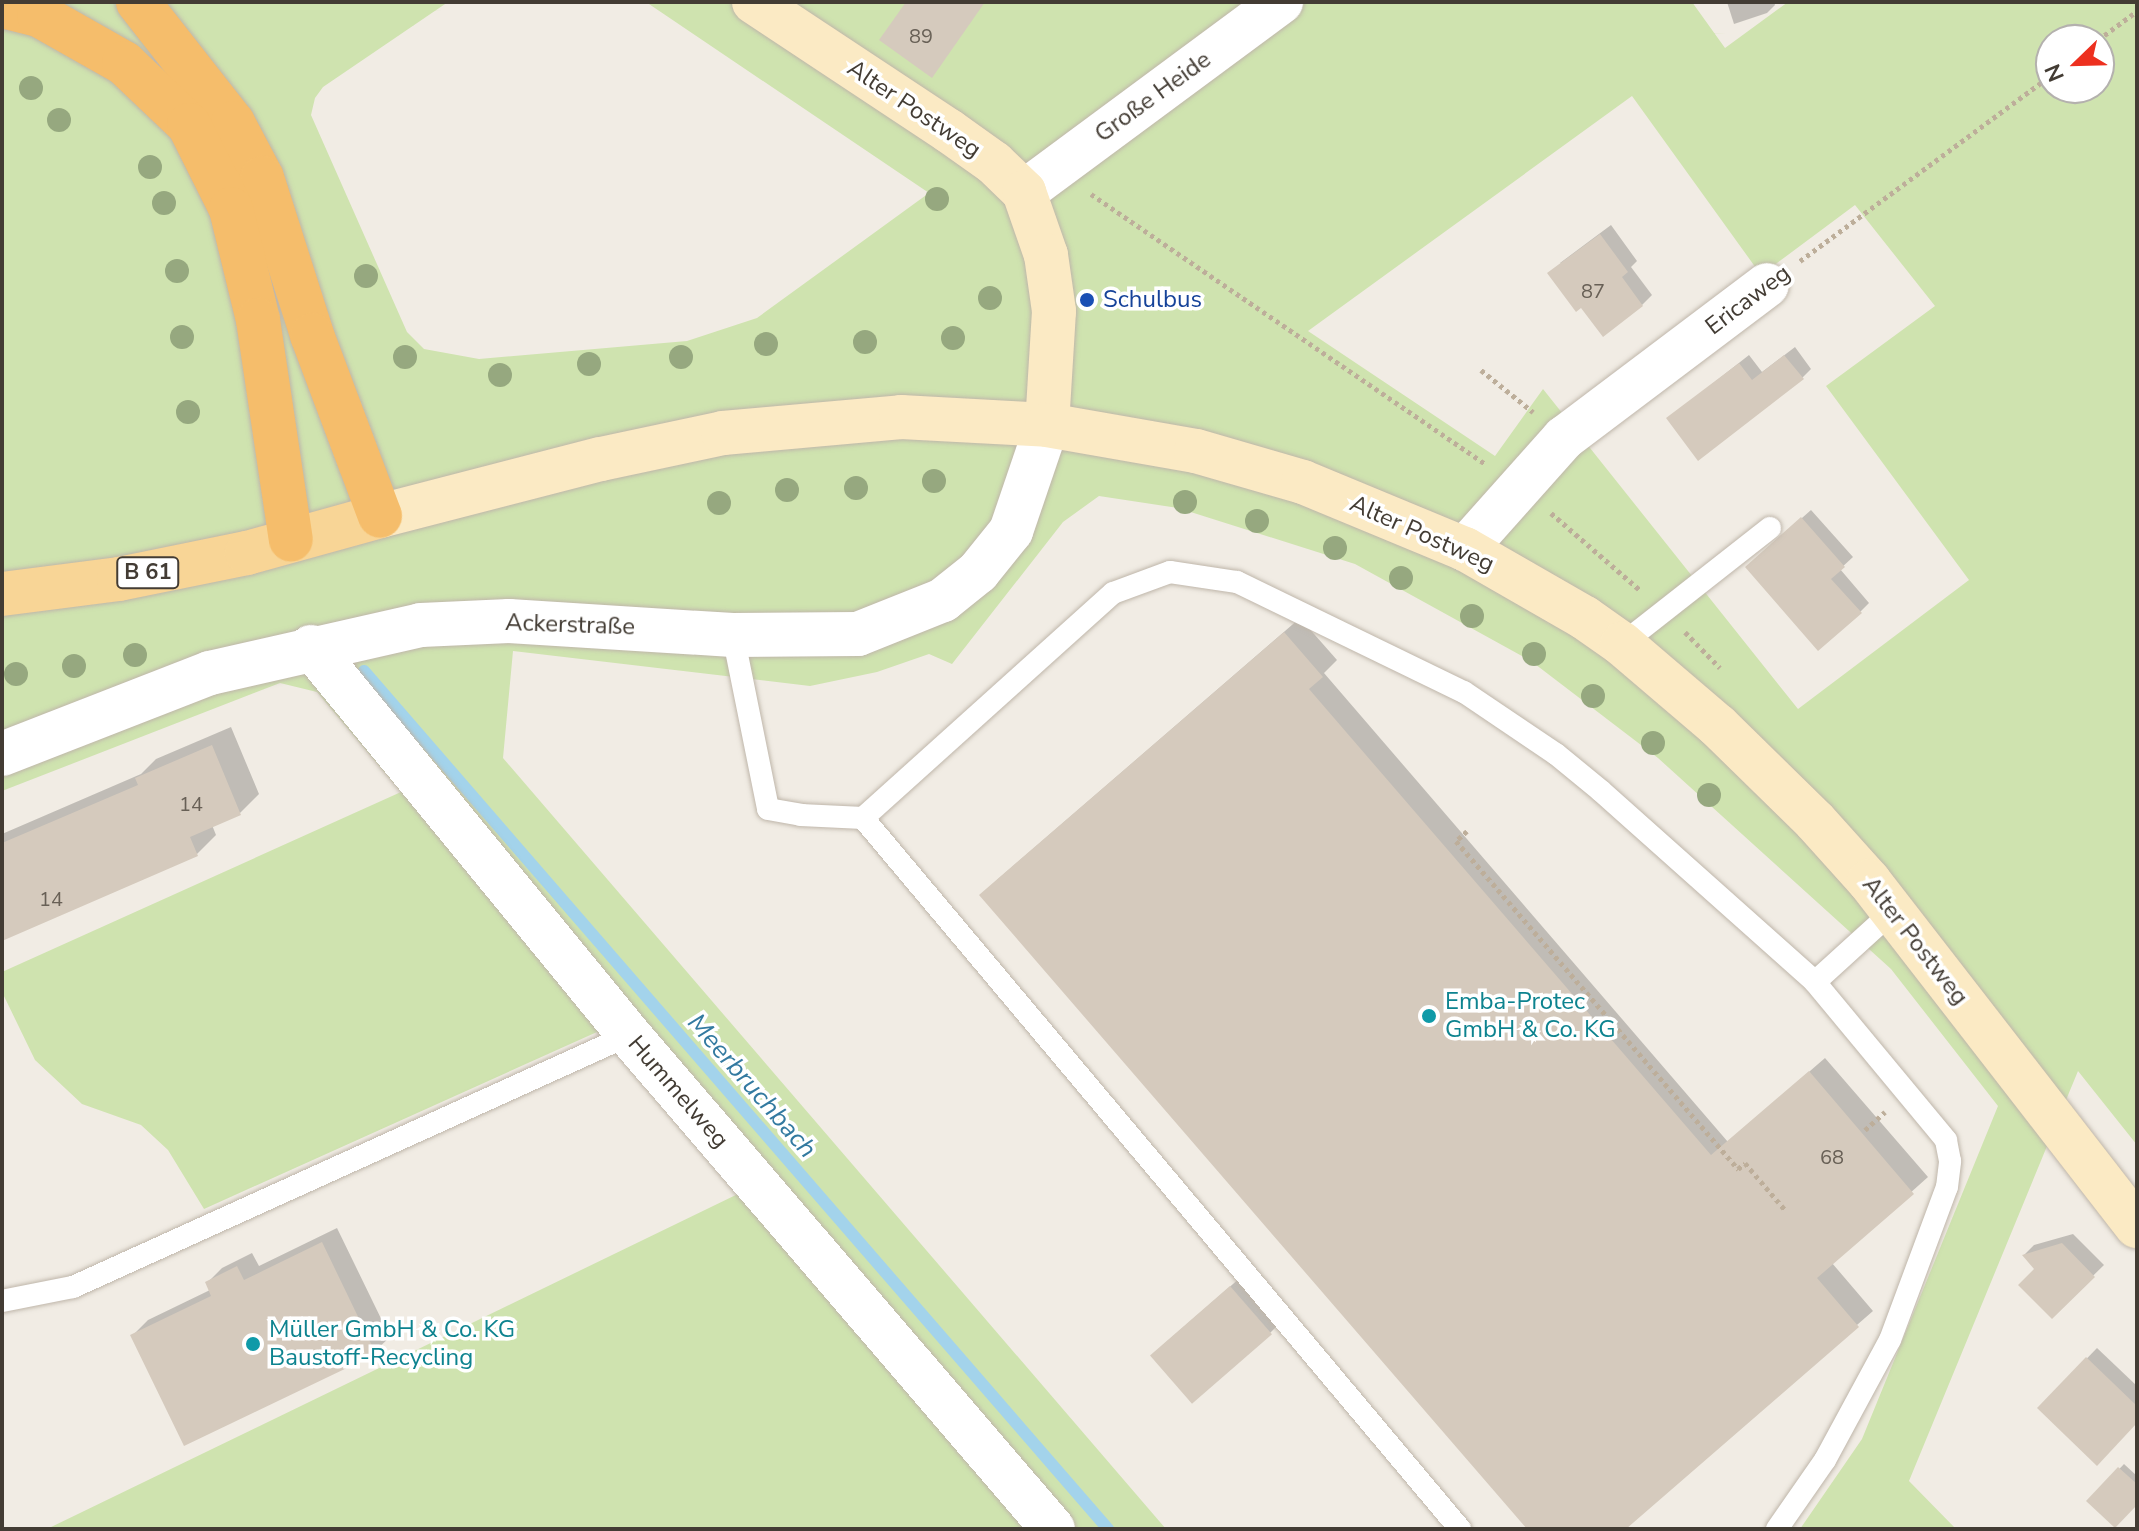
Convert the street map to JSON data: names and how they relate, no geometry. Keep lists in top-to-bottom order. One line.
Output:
{"streets":{"main road":["B 61"],"street":["Große Heide","Alter Postweg","Ericaweg","Ackerstraße","Hummelweg"]},"crossings":[["Große Heide","Alter Postweg"],["Alter Postweg","Ericaweg"],["Alter Postweg","Ackerstraße"],["Ackerstraße","Hummelweg"]],"water":["Meerbruchbach"],"places":["Schulbus","Emba-Protec GmbH & Co. KG","Müller GmbH & Co. KG Baustoff-Recycling"],"house_numbers":["89","87","14","14","68"],"north":"bottom left"}
